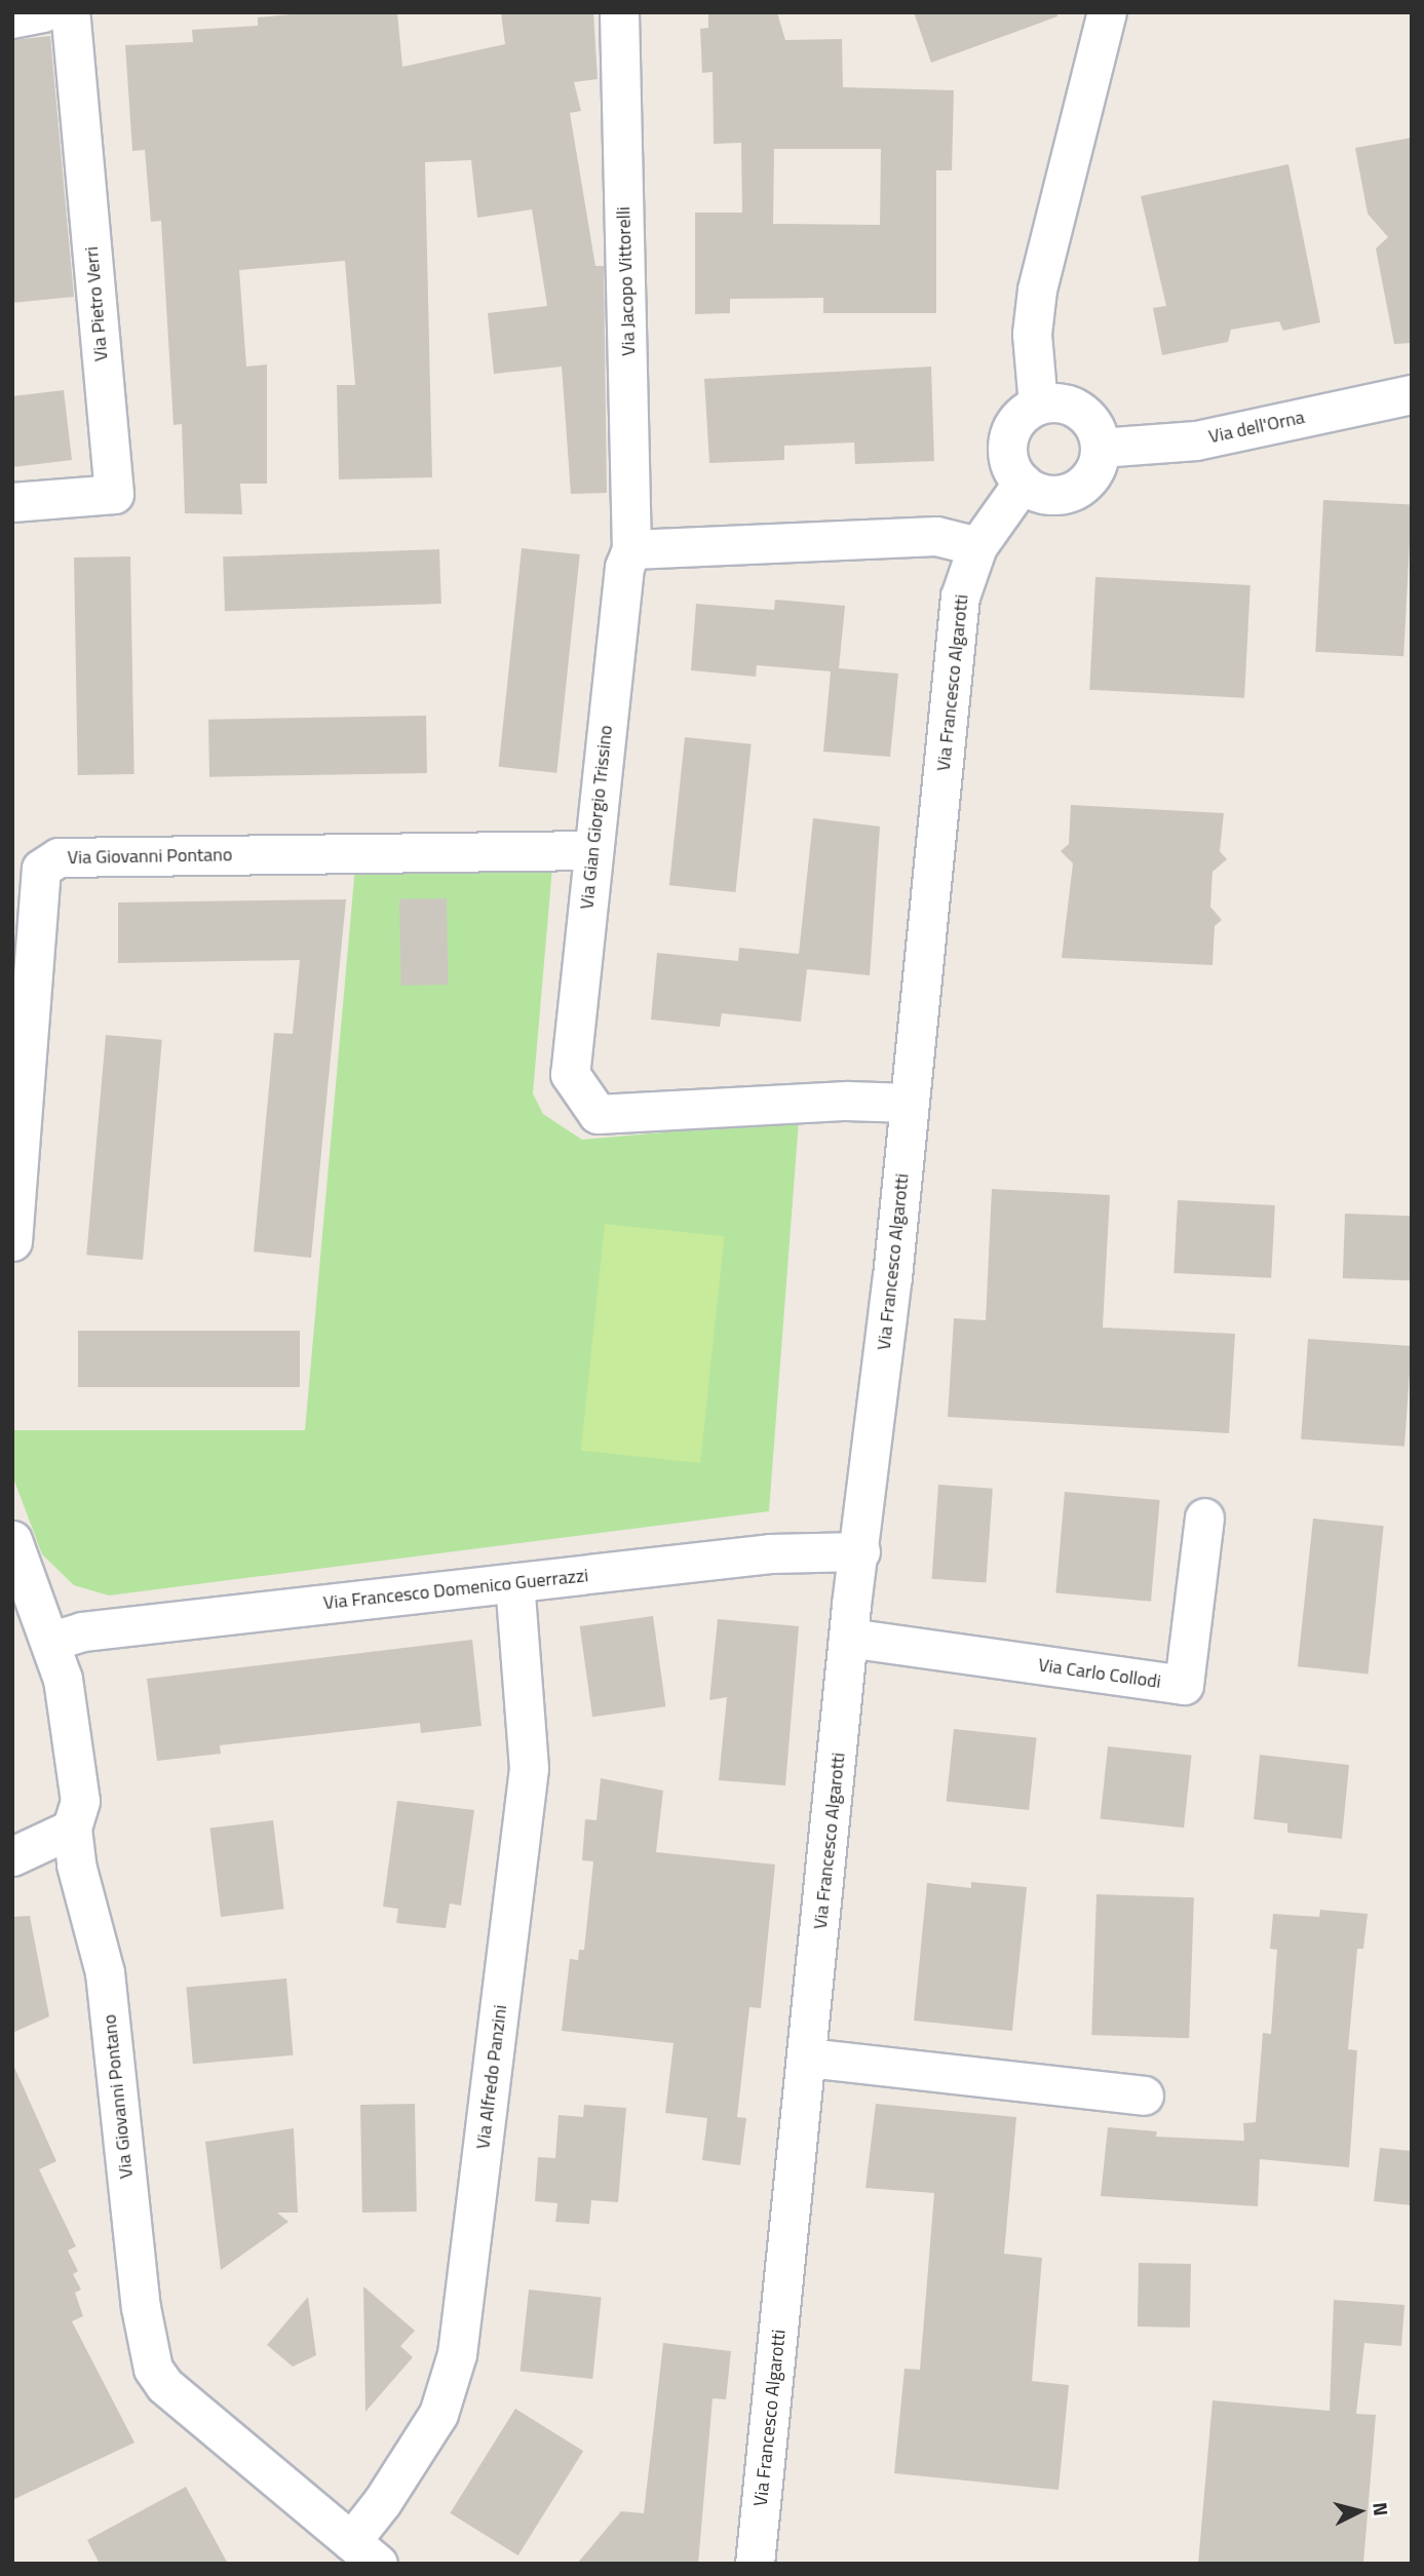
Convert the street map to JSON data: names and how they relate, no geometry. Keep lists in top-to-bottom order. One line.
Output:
{"streets":{"street":["Via Jacopo Vittorelli","Via Pietro Verri","Via dell'Orna","Via Francesco Algarotti","Via Gian Giorgio Trissino","Via Giovanni Pontano","Via Francesco Domenico Guerrazzi","Via Carlo Collodi","Via Alfredo Panzini"]},"crossings":[["Via Jacopo Vittorelli","Via Gian Giorgio Trissino"],["Via dell'Orna","Via Francesco Algarotti"],["Via Francesco Algarotti","Via Gian Giorgio Trissino"],["Via Francesco Algarotti","Via Francesco Domenico Guerrazzi"],["Via Francesco Algarotti","Via Carlo Collodi"],["Via Gian Giorgio Trissino","Via Giovanni Pontano"],["Via Giovanni Pontano","Via Francesco Domenico Guerrazzi"],["Via Giovanni Pontano","Via Alfredo Panzini"],["Via Francesco Domenico Guerrazzi","Via Alfredo Panzini"]],"north":"right"}
